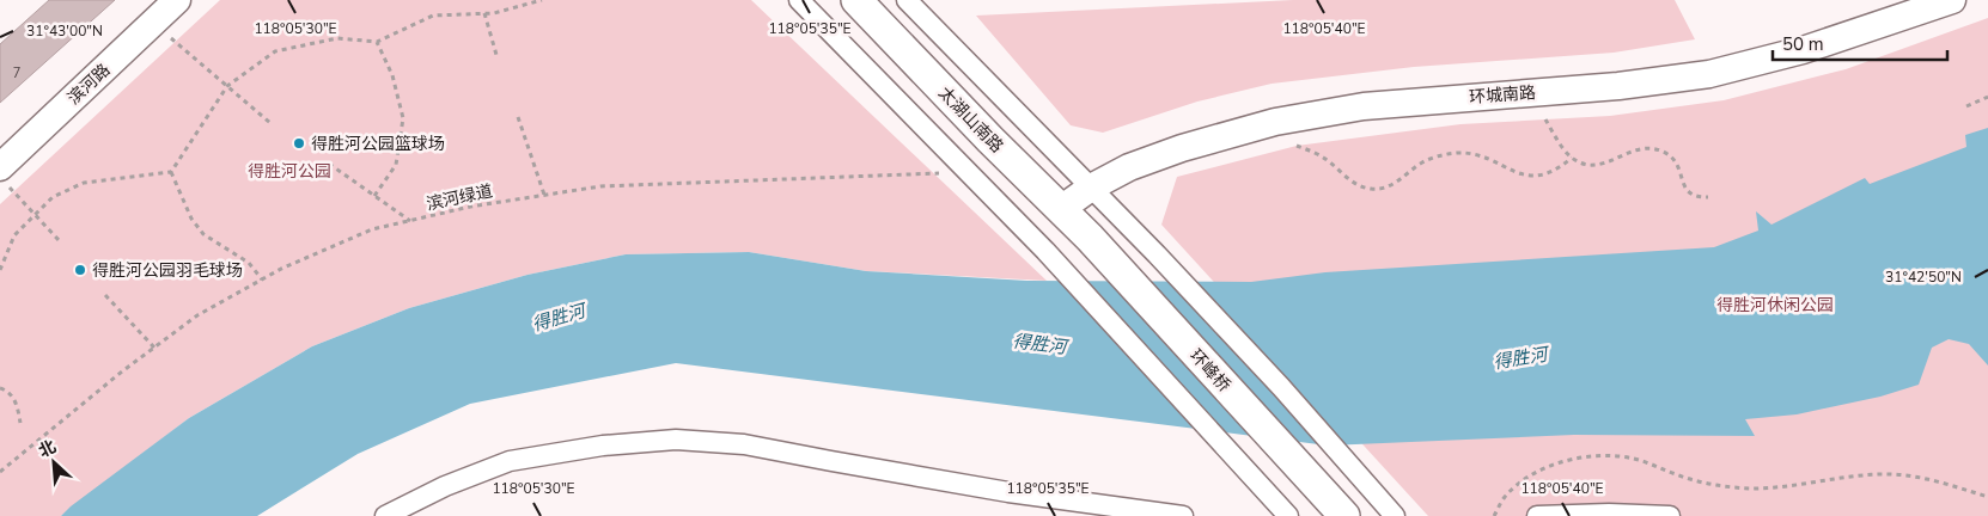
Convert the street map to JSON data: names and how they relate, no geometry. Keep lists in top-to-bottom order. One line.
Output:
{"streets":{"main road":["滨河路","环城南路","太湖山南路","环峰桥"],"path":["滨河绿道"]},"crossings":[["环城南路","太湖山南路"],["太湖山南路","环峰桥"]],"water":["得胜河"],"parks":["得胜河公园","得胜河休闲公园"],"places":["得胜河公园篮球场","得胜河公园羽毛球场"],"house_numbers":["7"],"scale_bar":"50 m","north":"top left","coordinates":["118°05'35\"E","118°05'40\"E","118°05'30\"E","31°43'00\"N","31°42'50\"N"]}
